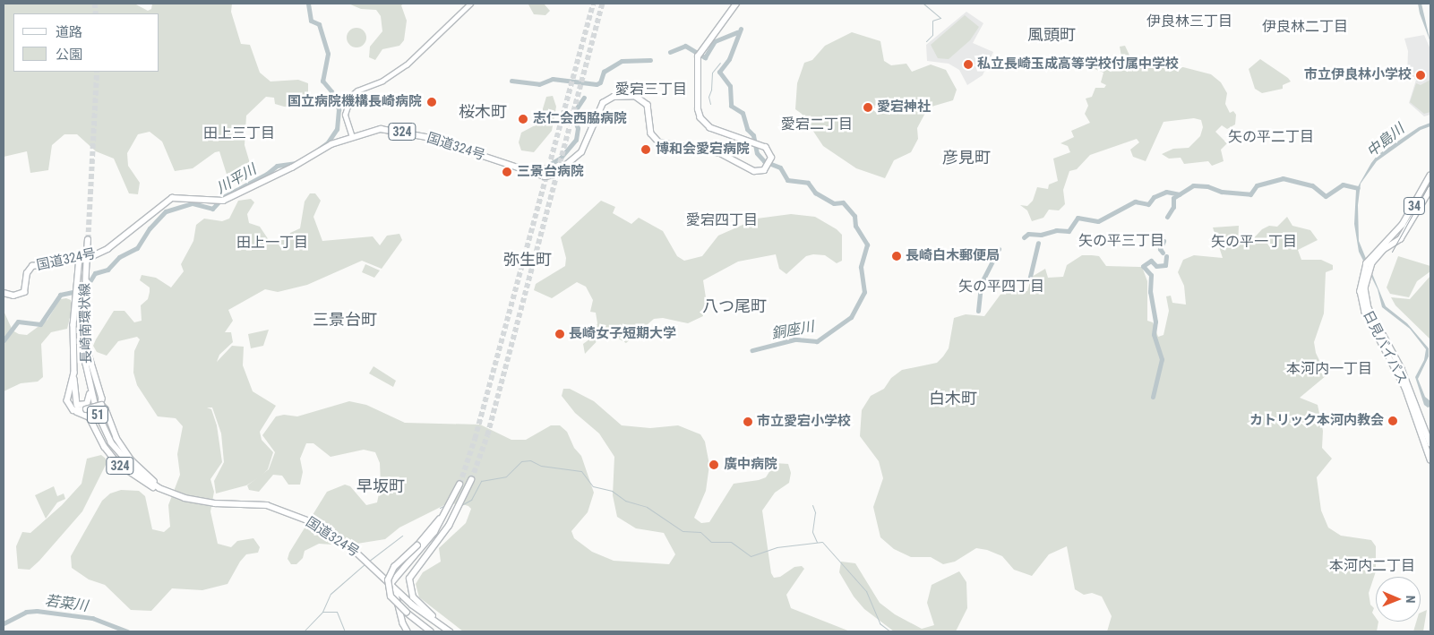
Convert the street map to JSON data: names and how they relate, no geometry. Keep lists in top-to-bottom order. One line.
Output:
{"streets":{"highway":["324","国道324号","34","長崎南環状線","日見バイパス","51"]},"crossings":[["324","国道324号"],["324","51"],["国道324号","長崎南環状線"],["長崎南環状線","51"]],"districts":["伊良林三丁目","伊良林二丁目","風頭町","愛宕三丁目","桜木町","愛宕二丁目","田上三丁目","矢の平二丁目","彦見町","愛宕四丁目","矢の平三丁目","矢の平一丁目","田上一丁目","弥生町","矢の平四丁目","八つ尾町","三景台町","本河内一丁目","白木町","早坂町","本河内二丁目"],"water":["中島川","川平川","銅座川","若菜川"],"places":["私立長崎玉成高等学校付属中学校","市立伊良林小学校","国立病院機構長崎病院","愛宕神社","志仁会西脇病院","博和会愛宕病院","三景台病院","長崎白木郵便局","長崎女子短期大学","カトリック本河内教会","市立愛宕小学校","廣中病院"],"legend":["道路","公園"],"north":"right"}
